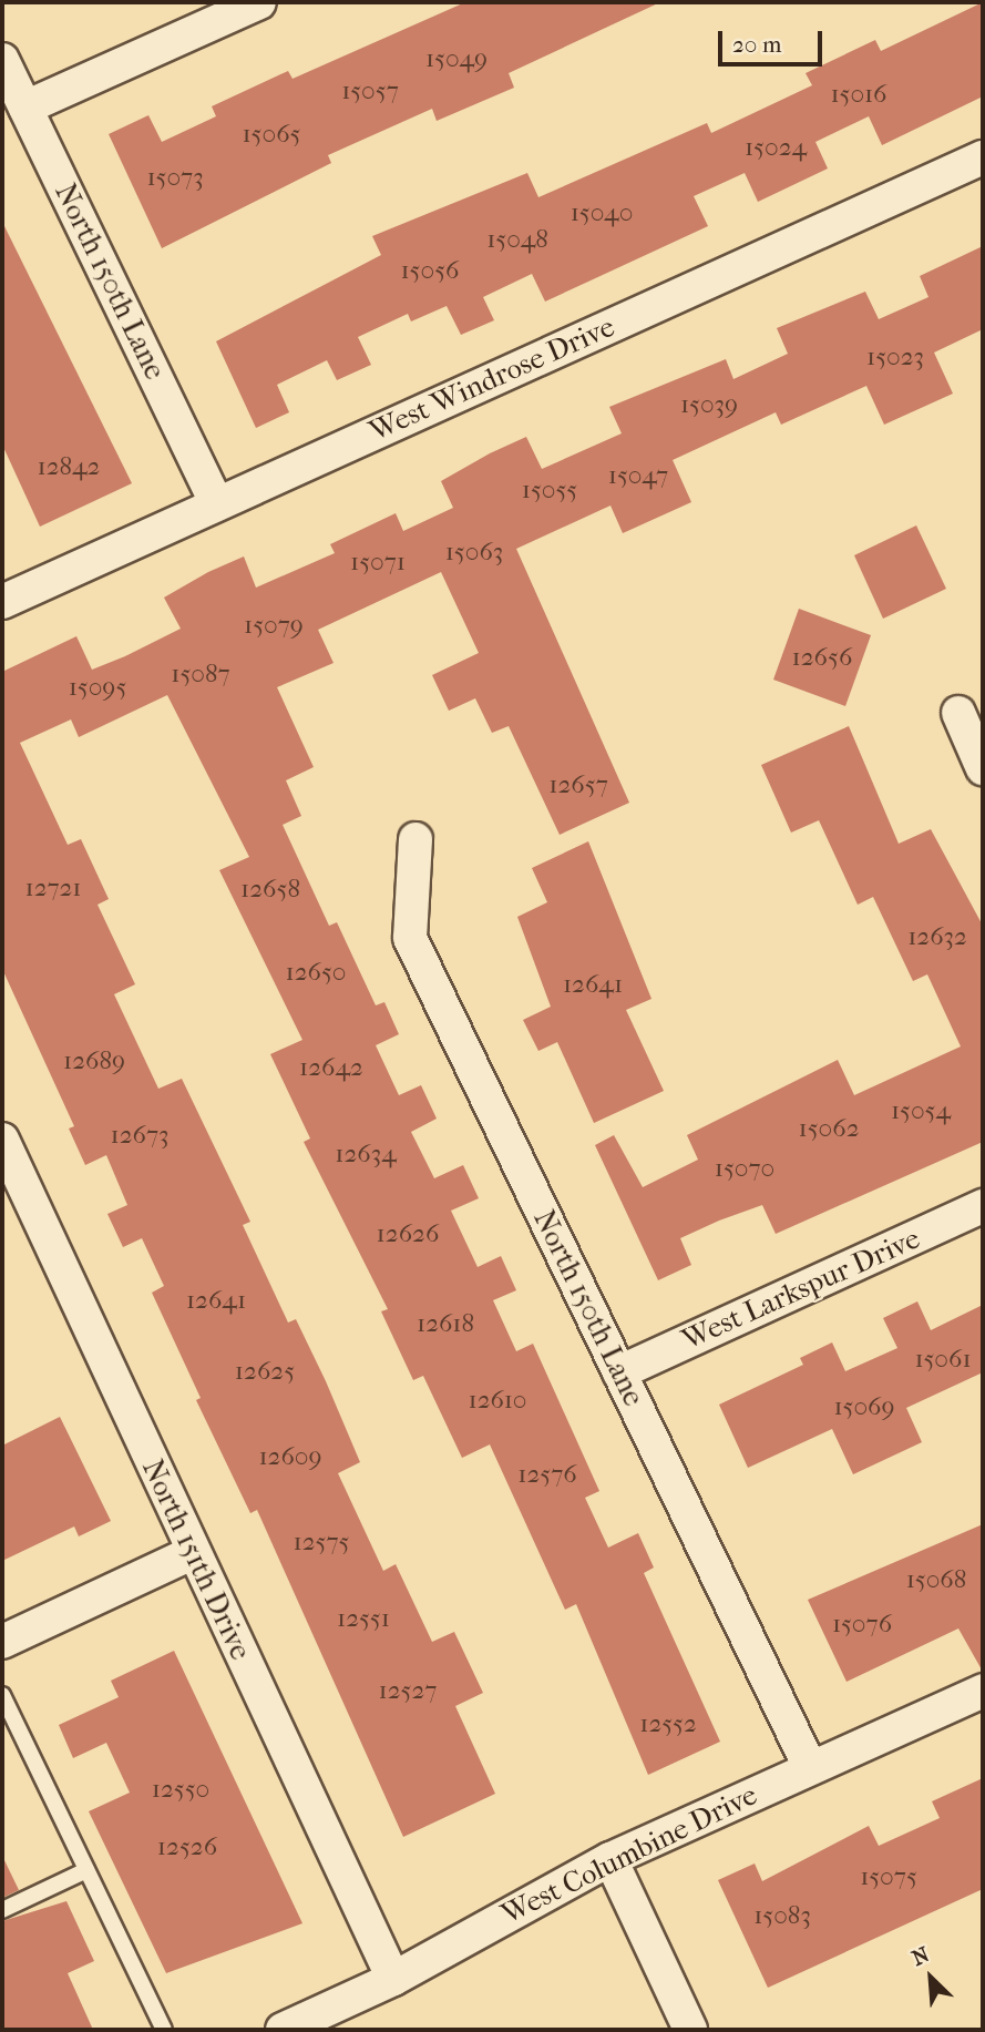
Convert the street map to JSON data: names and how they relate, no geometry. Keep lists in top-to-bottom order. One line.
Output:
{"streets":{"street":["North 150th Lane","West Windrose Drive","West Larkspur Drive","North 151th Drive","West Columbine Drive"]},"crossings":[["North 150th Lane","West Windrose Drive"],["North 150th Lane","West Larkspur Drive"],["North 150th Lane","West Columbine Drive"],["North 151th Drive","West Columbine Drive"]],"house_numbers":["15049","15057","15016","15065","15024","15073","15040","15048","15056","15023","15039","12842","15047","15055","15063","15071","15079","12656","15087","15095","12657","12721","12658","12632","12650","12641","12689","12642","15054","15062","12673","12634","15070","12626","12641","12618","15061","12625","12610","15069","12609","12576","12575","15068","12551","15076","12527","12552","12550","12526","15075","15083"],"scale_bar":"20 m","north":"top left"}
